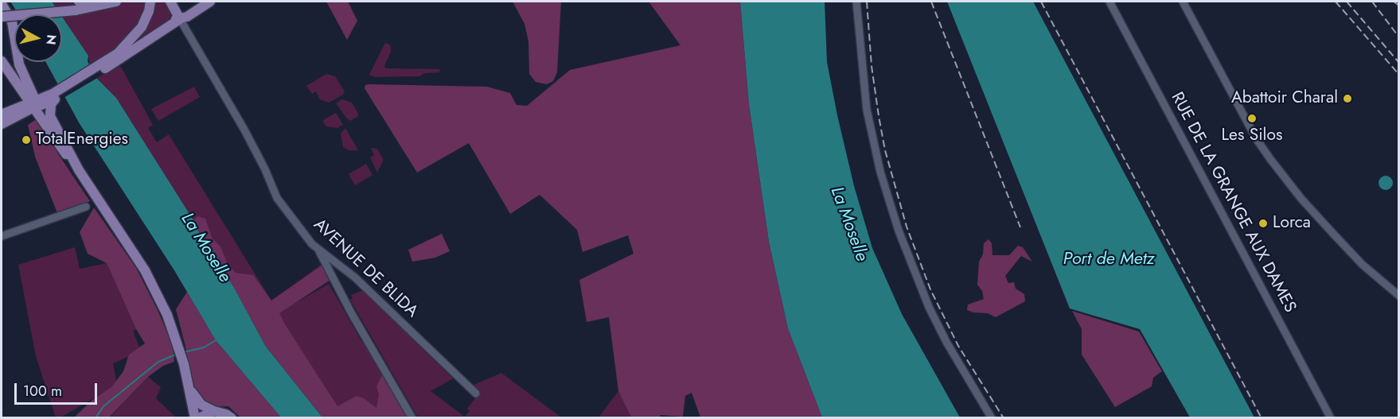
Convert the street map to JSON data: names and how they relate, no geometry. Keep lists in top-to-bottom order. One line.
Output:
{"streets":{"main road":["AVENUE DE BLIDA"],"street":["RUE DE LA GRANGE AUX DAMES"]},"water":["La Moselle","Port de Metz"],"places":["Abattoir Charal","Les Silos","TotalEnergies","Lorca"],"scale_bar":"100 m","north":"right"}
